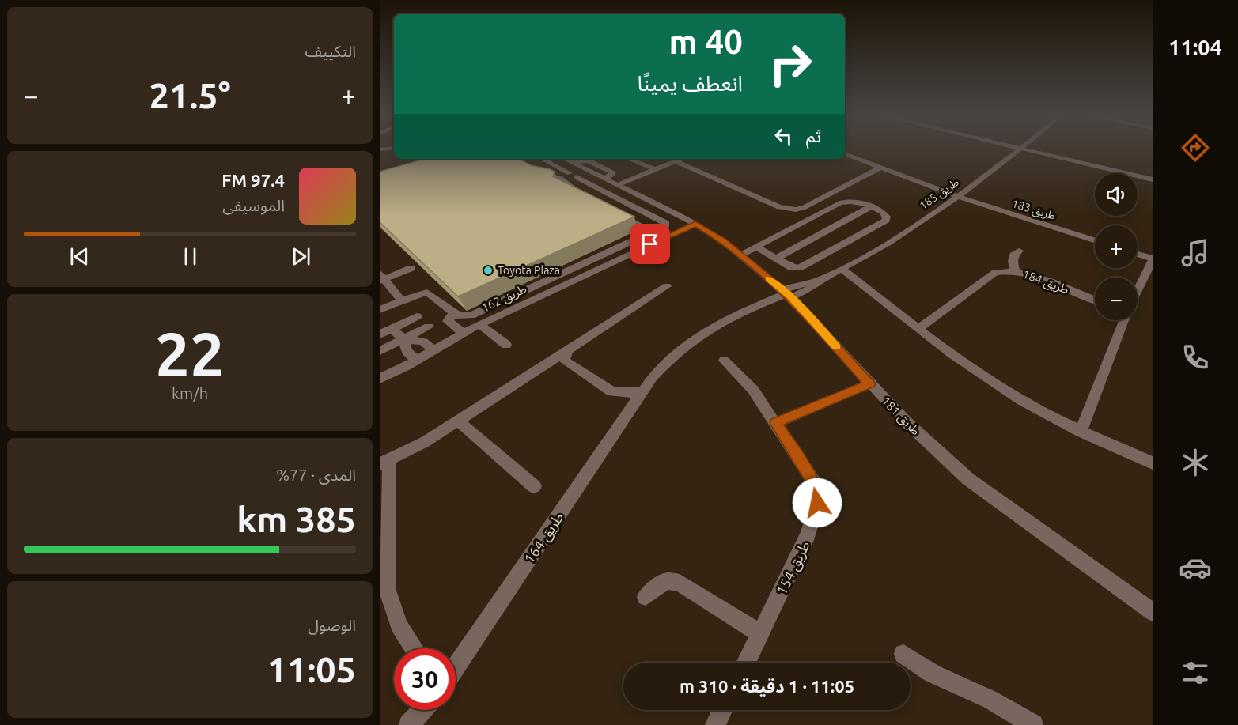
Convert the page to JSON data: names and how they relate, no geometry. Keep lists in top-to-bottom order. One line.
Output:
{"streets":{"street":["طريق 185","طريق 183","طريق 184","طريق 162","طريق 181","طريق 164","طريق 154"]},"crossings":[["طريق 185","طريق 183"],["طريق 185","طريق 181"],["طريق 185","طريق 164"],["طريق 162","طريق 181"],["طريق 181","طريق 164"]],"places":["Toyota Plaza"],"page":{"tabs":"11:04","tile":["التكييف",["22","km/h"],["المدى · 77%","385 km"],["الوصول","11:05"]],"turn":["40 m","انعطف يمينًا"],"heat":["−","21.5°","+"],"then":"ثم","song":["97.4 FM","الموسيقى"],"map_buttons":["+","−"],"limit":"30","trip":"11:05 · 1 دقيقة · 310 m"}}
